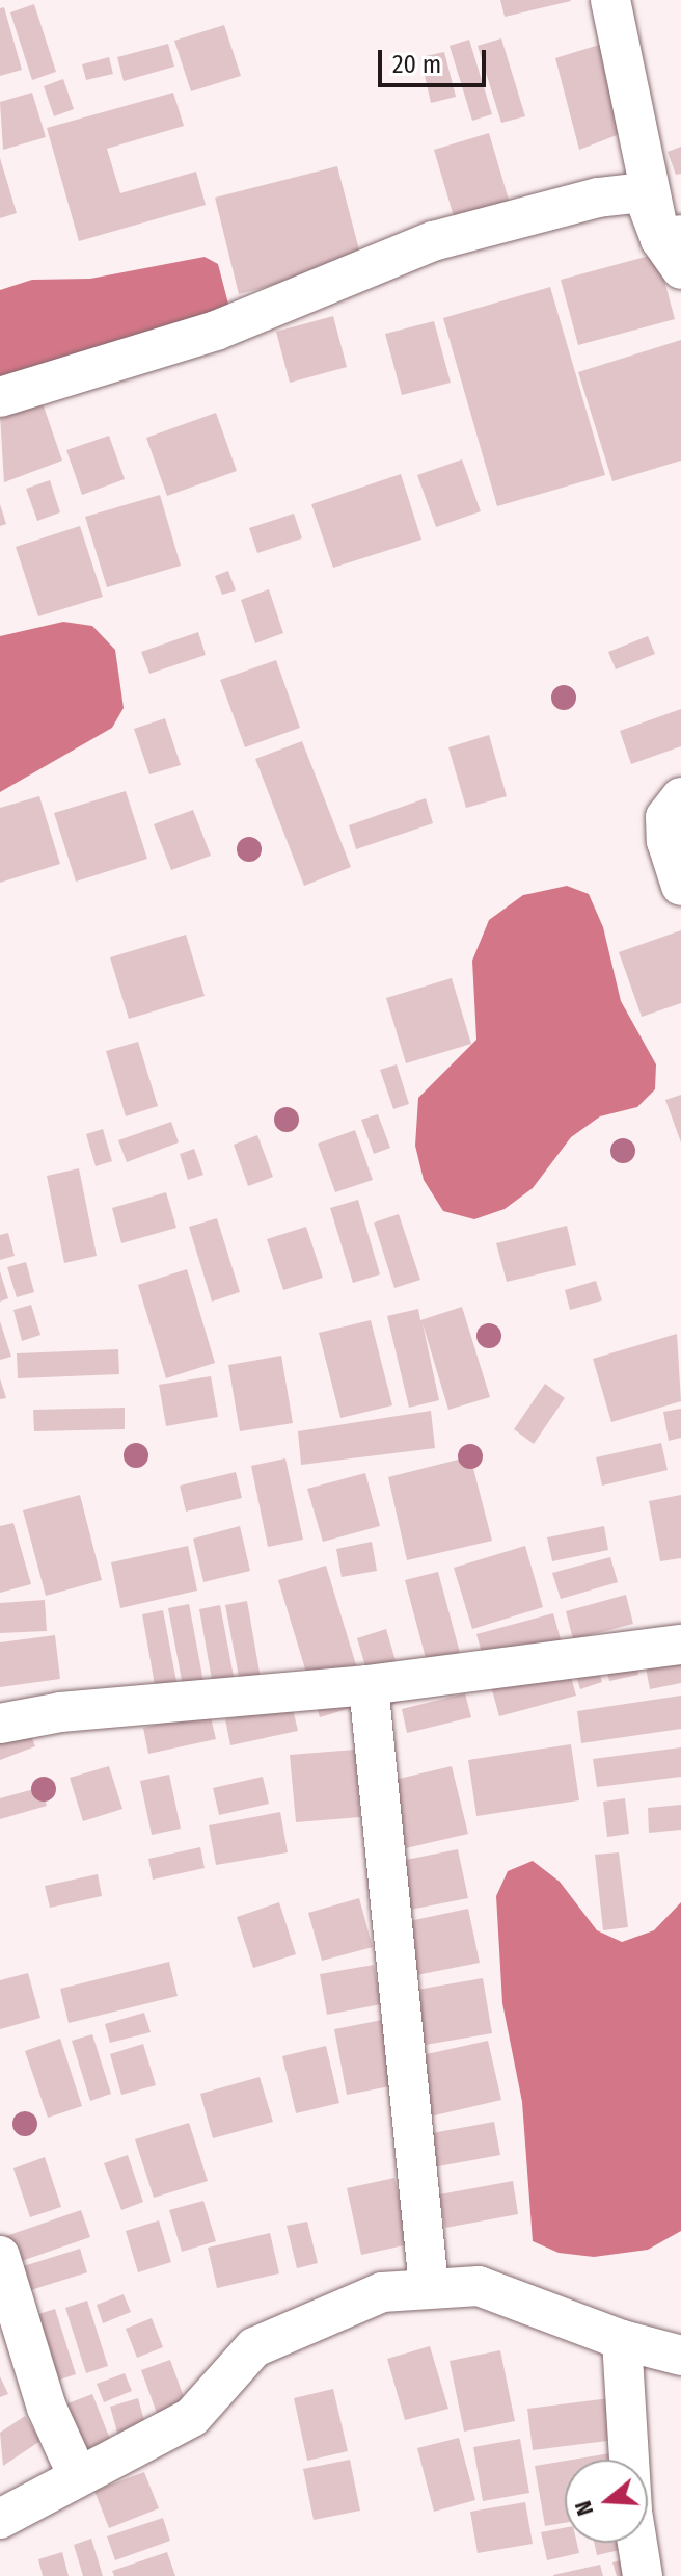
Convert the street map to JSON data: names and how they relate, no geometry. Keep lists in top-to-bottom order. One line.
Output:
{"scale_bar":"20 m","north":"left"}
